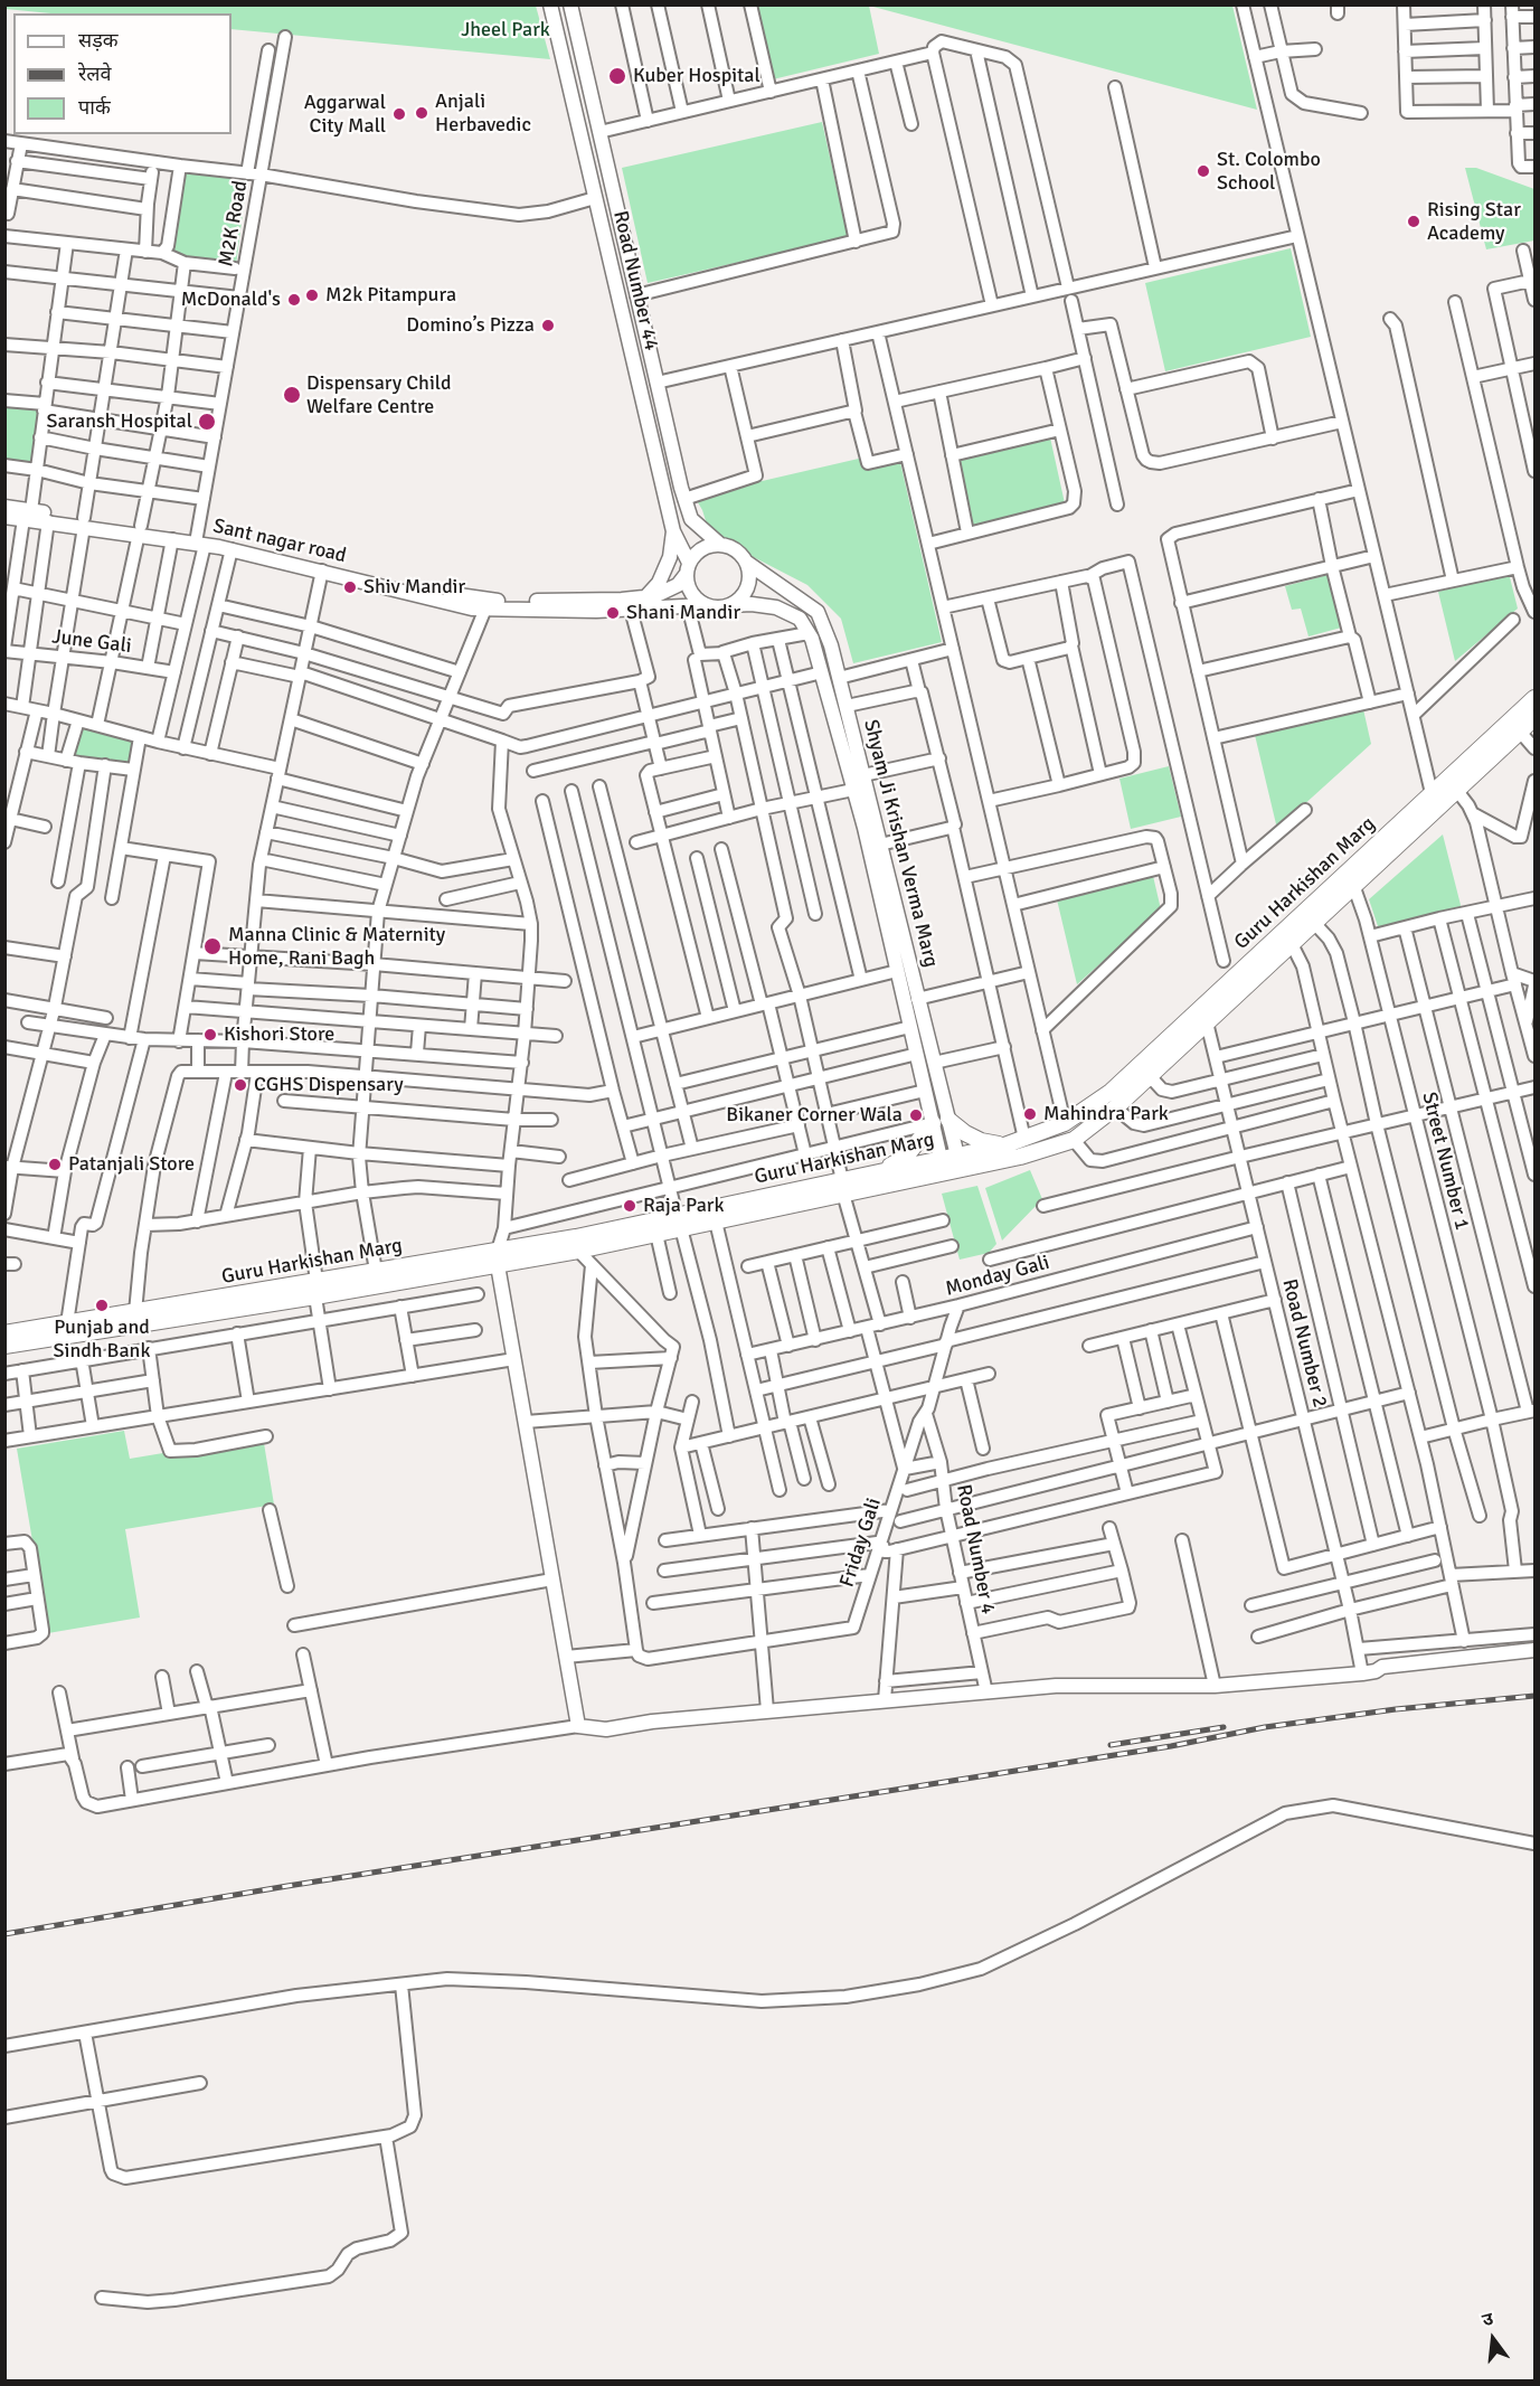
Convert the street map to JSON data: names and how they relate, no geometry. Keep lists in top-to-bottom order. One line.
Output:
{"streets":{"main road":["Guru Harkishan Marg"],"street":["M2K Road","Road Number 44","Sant nagar road","June Gali","Shyam Ji Krishan Verma Marg","Street Number 1","Monday Gali","Road Number 2","Friday Gali","Road Number 4"]},"crossings":[["M2K Road","Road Number 44"],["M2K Road","Sant nagar road"],["M2K Road","June Gali"],["Road Number 44","Sant nagar road"],["Road Number 44","Shyam Ji Krishan Verma Marg"],["Sant nagar road","Shyam Ji Krishan Verma Marg"],["Shyam Ji Krishan Verma Marg","Guru Harkishan Marg"],["Guru Harkishan Marg","Street Number 1"],["Guru Harkishan Marg","Road Number 2"],["Monday Gali","Road Number 2"],["Monday Gali","Friday Gali"],["Friday Gali","Road Number 4"]],"parks":["Jheel Park"],"places":["Kuber Hospital","Anjali Herbavedic","Aggarwal City Mall","St. Colombo School","Rising Star Academy","M2k Pitampura","McDonald's","Domino’s Pizza","Dispensary Child Welfare Centre","Saransh Hospital","Shiv Mandir","Shani Mandir","Manna Clinic & Maternity Home, Rani Bagh","Kishori Store","CGHS Dispensary","Mahindra Park","Bikaner Corner Wala","Patanjali Store","Raja Park","Punjab and Sindh Bank"],"legend":["सड़क","रेलवे","पार्क"],"north":"top"}
